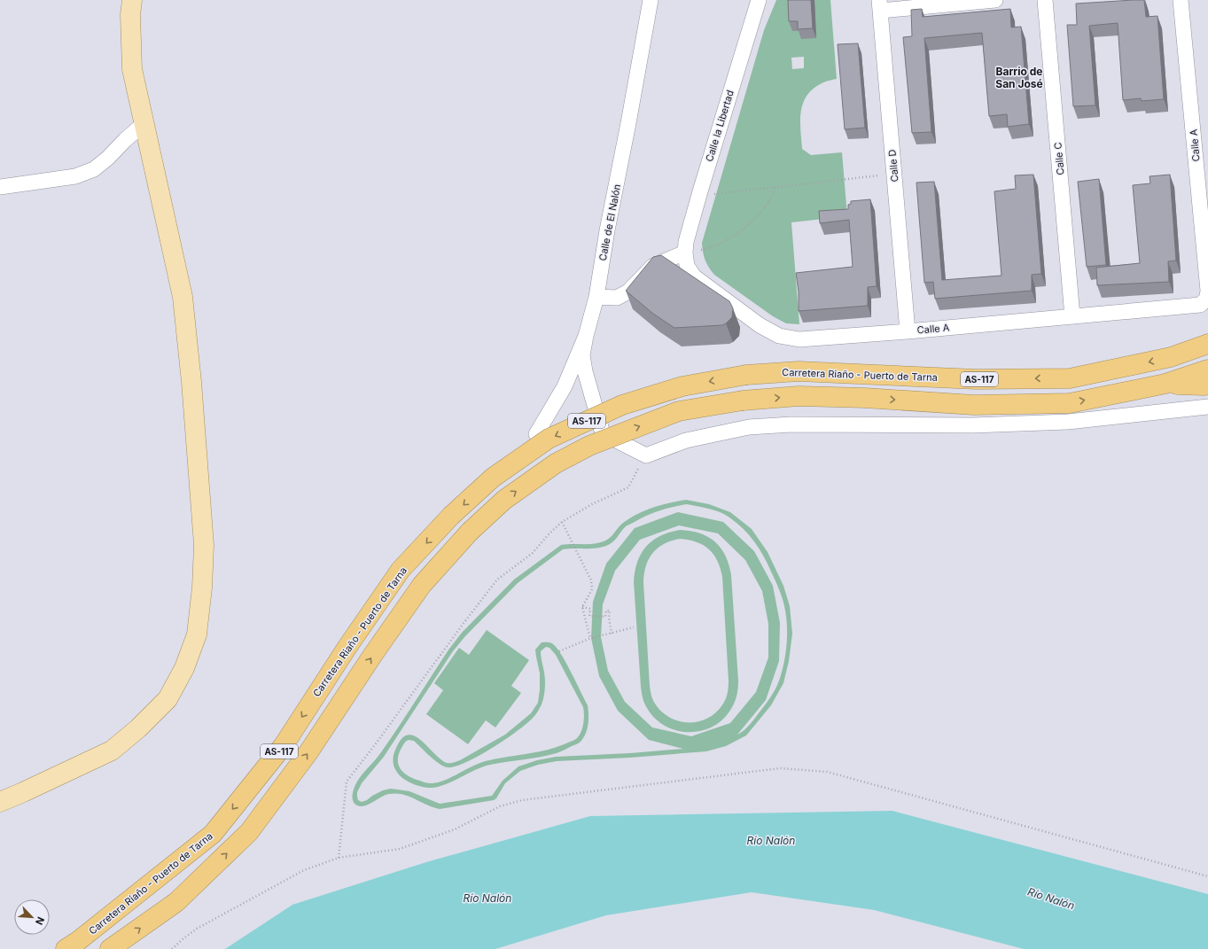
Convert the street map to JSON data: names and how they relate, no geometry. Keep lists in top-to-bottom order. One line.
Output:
{"streets":{"highway":["Carretera Riaño - Puerto de Tarna","AS-117"],"street":["Calle la Libertad","Calle A","Calle C","Calle D","Calle de El Nalón"]},"crossings":[["Calle la Libertad","Calle A"],["Calle A","Calle C"],["Calle A","Calle D"]],"districts":["Barrio de San José"],"water":["Río Nalón"],"north":"bottom right"}
